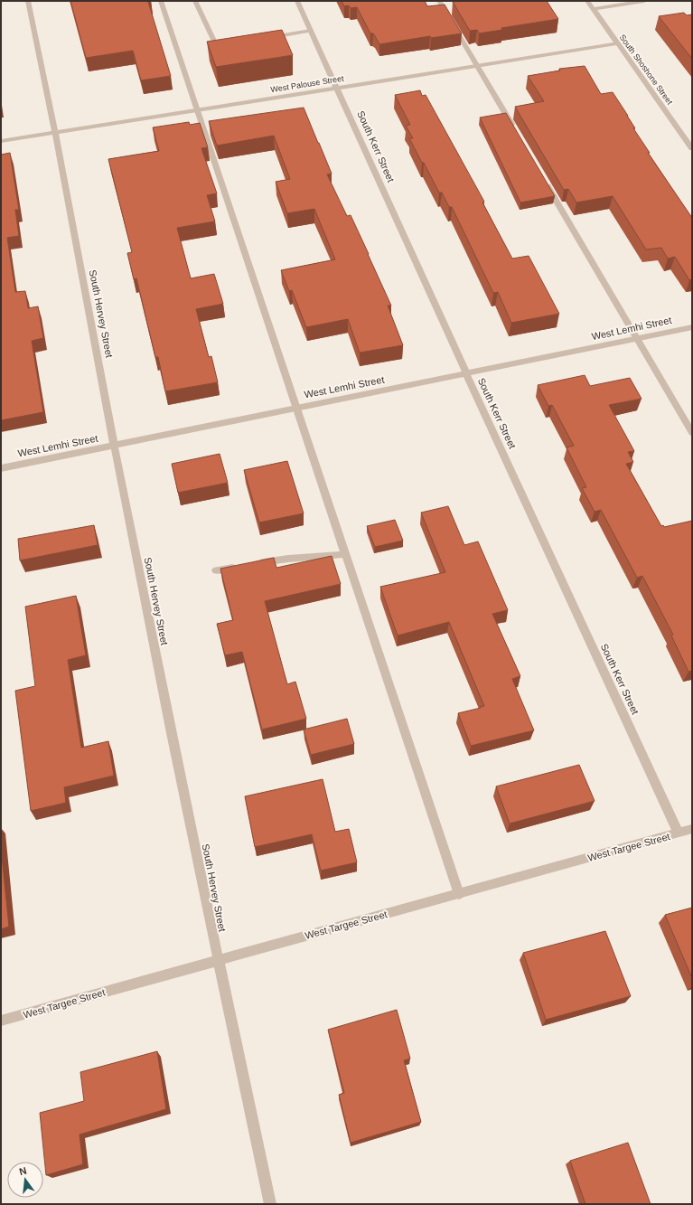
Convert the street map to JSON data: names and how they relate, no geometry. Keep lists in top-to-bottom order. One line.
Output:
{"streets":{"street":["South Shoshone Street","West Palouse Street","South Kerr Street","South Hervey Street","West Lemhi Street","West Targee Street"]},"crossings":[["South Shoshone Street","West Palouse Street"],["West Palouse Street","South Kerr Street"],["West Palouse Street","South Hervey Street"],["South Kerr Street","West Lemhi Street"],["South Kerr Street","West Targee Street"],["South Hervey Street","West Lemhi Street"],["South Hervey Street","West Targee Street"]],"north":"top"}
